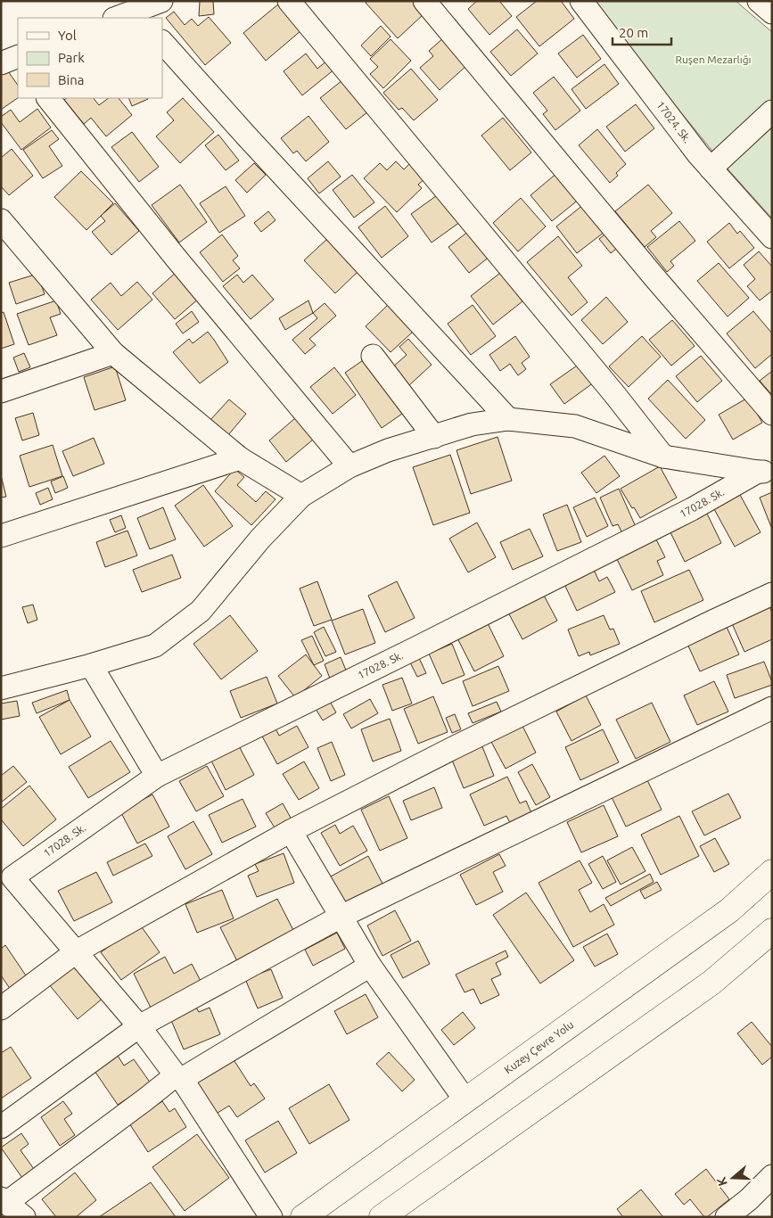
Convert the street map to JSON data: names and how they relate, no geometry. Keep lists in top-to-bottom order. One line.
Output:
{"streets":{"highway":["Kuzey Çevre Yolu"],"street":["17024. Sk.","17028. Sk."]},"parks":["Ruşen Mezarlığı"],"legend":["Yol","Park","Bina"],"scale_bar":"20 m","north":"left"}
